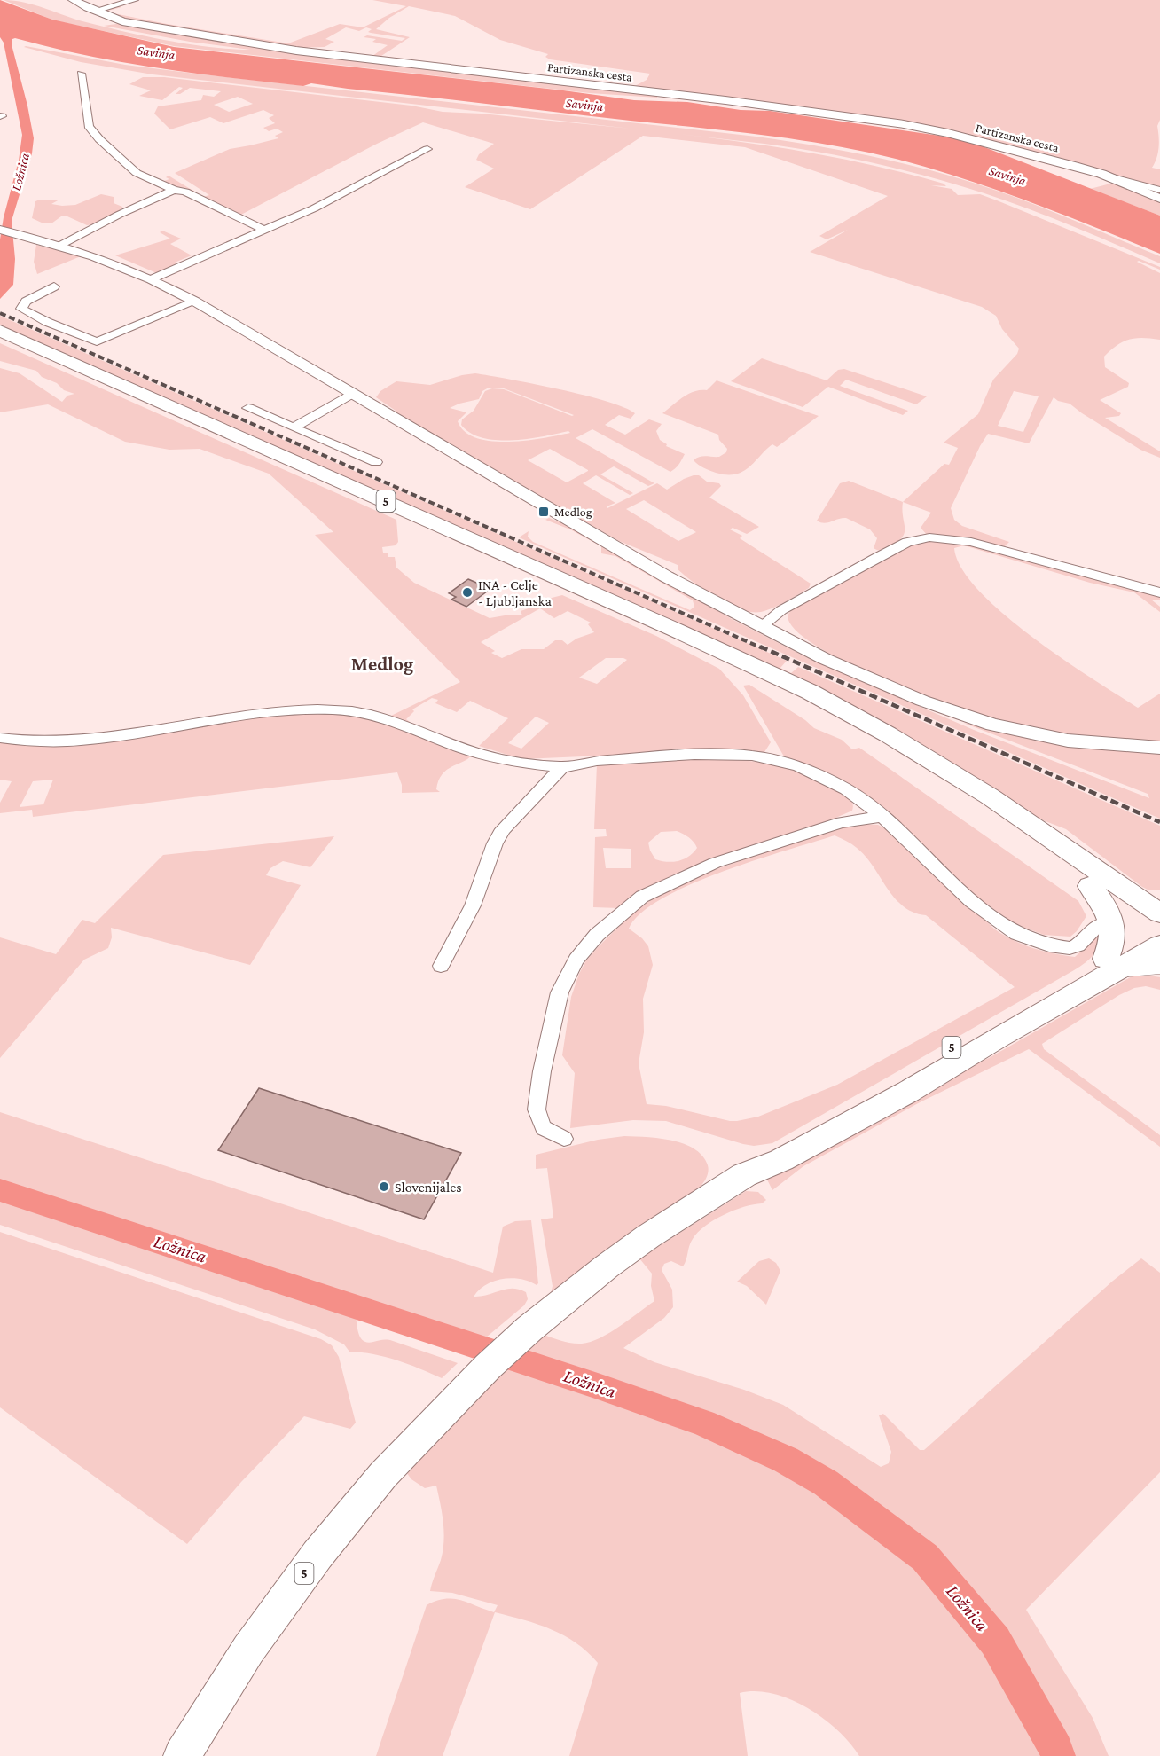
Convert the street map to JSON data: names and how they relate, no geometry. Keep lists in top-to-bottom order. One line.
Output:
{"streets":{"main road":["5"],"street":["Partizanska cesta"]},"districts":["Medlog"],"water":["Savinja","Ložnica"],"places":{"transit":["Medlog"],"other":["INA - Celje - Ljubljanska","Slovenijales"]}}
